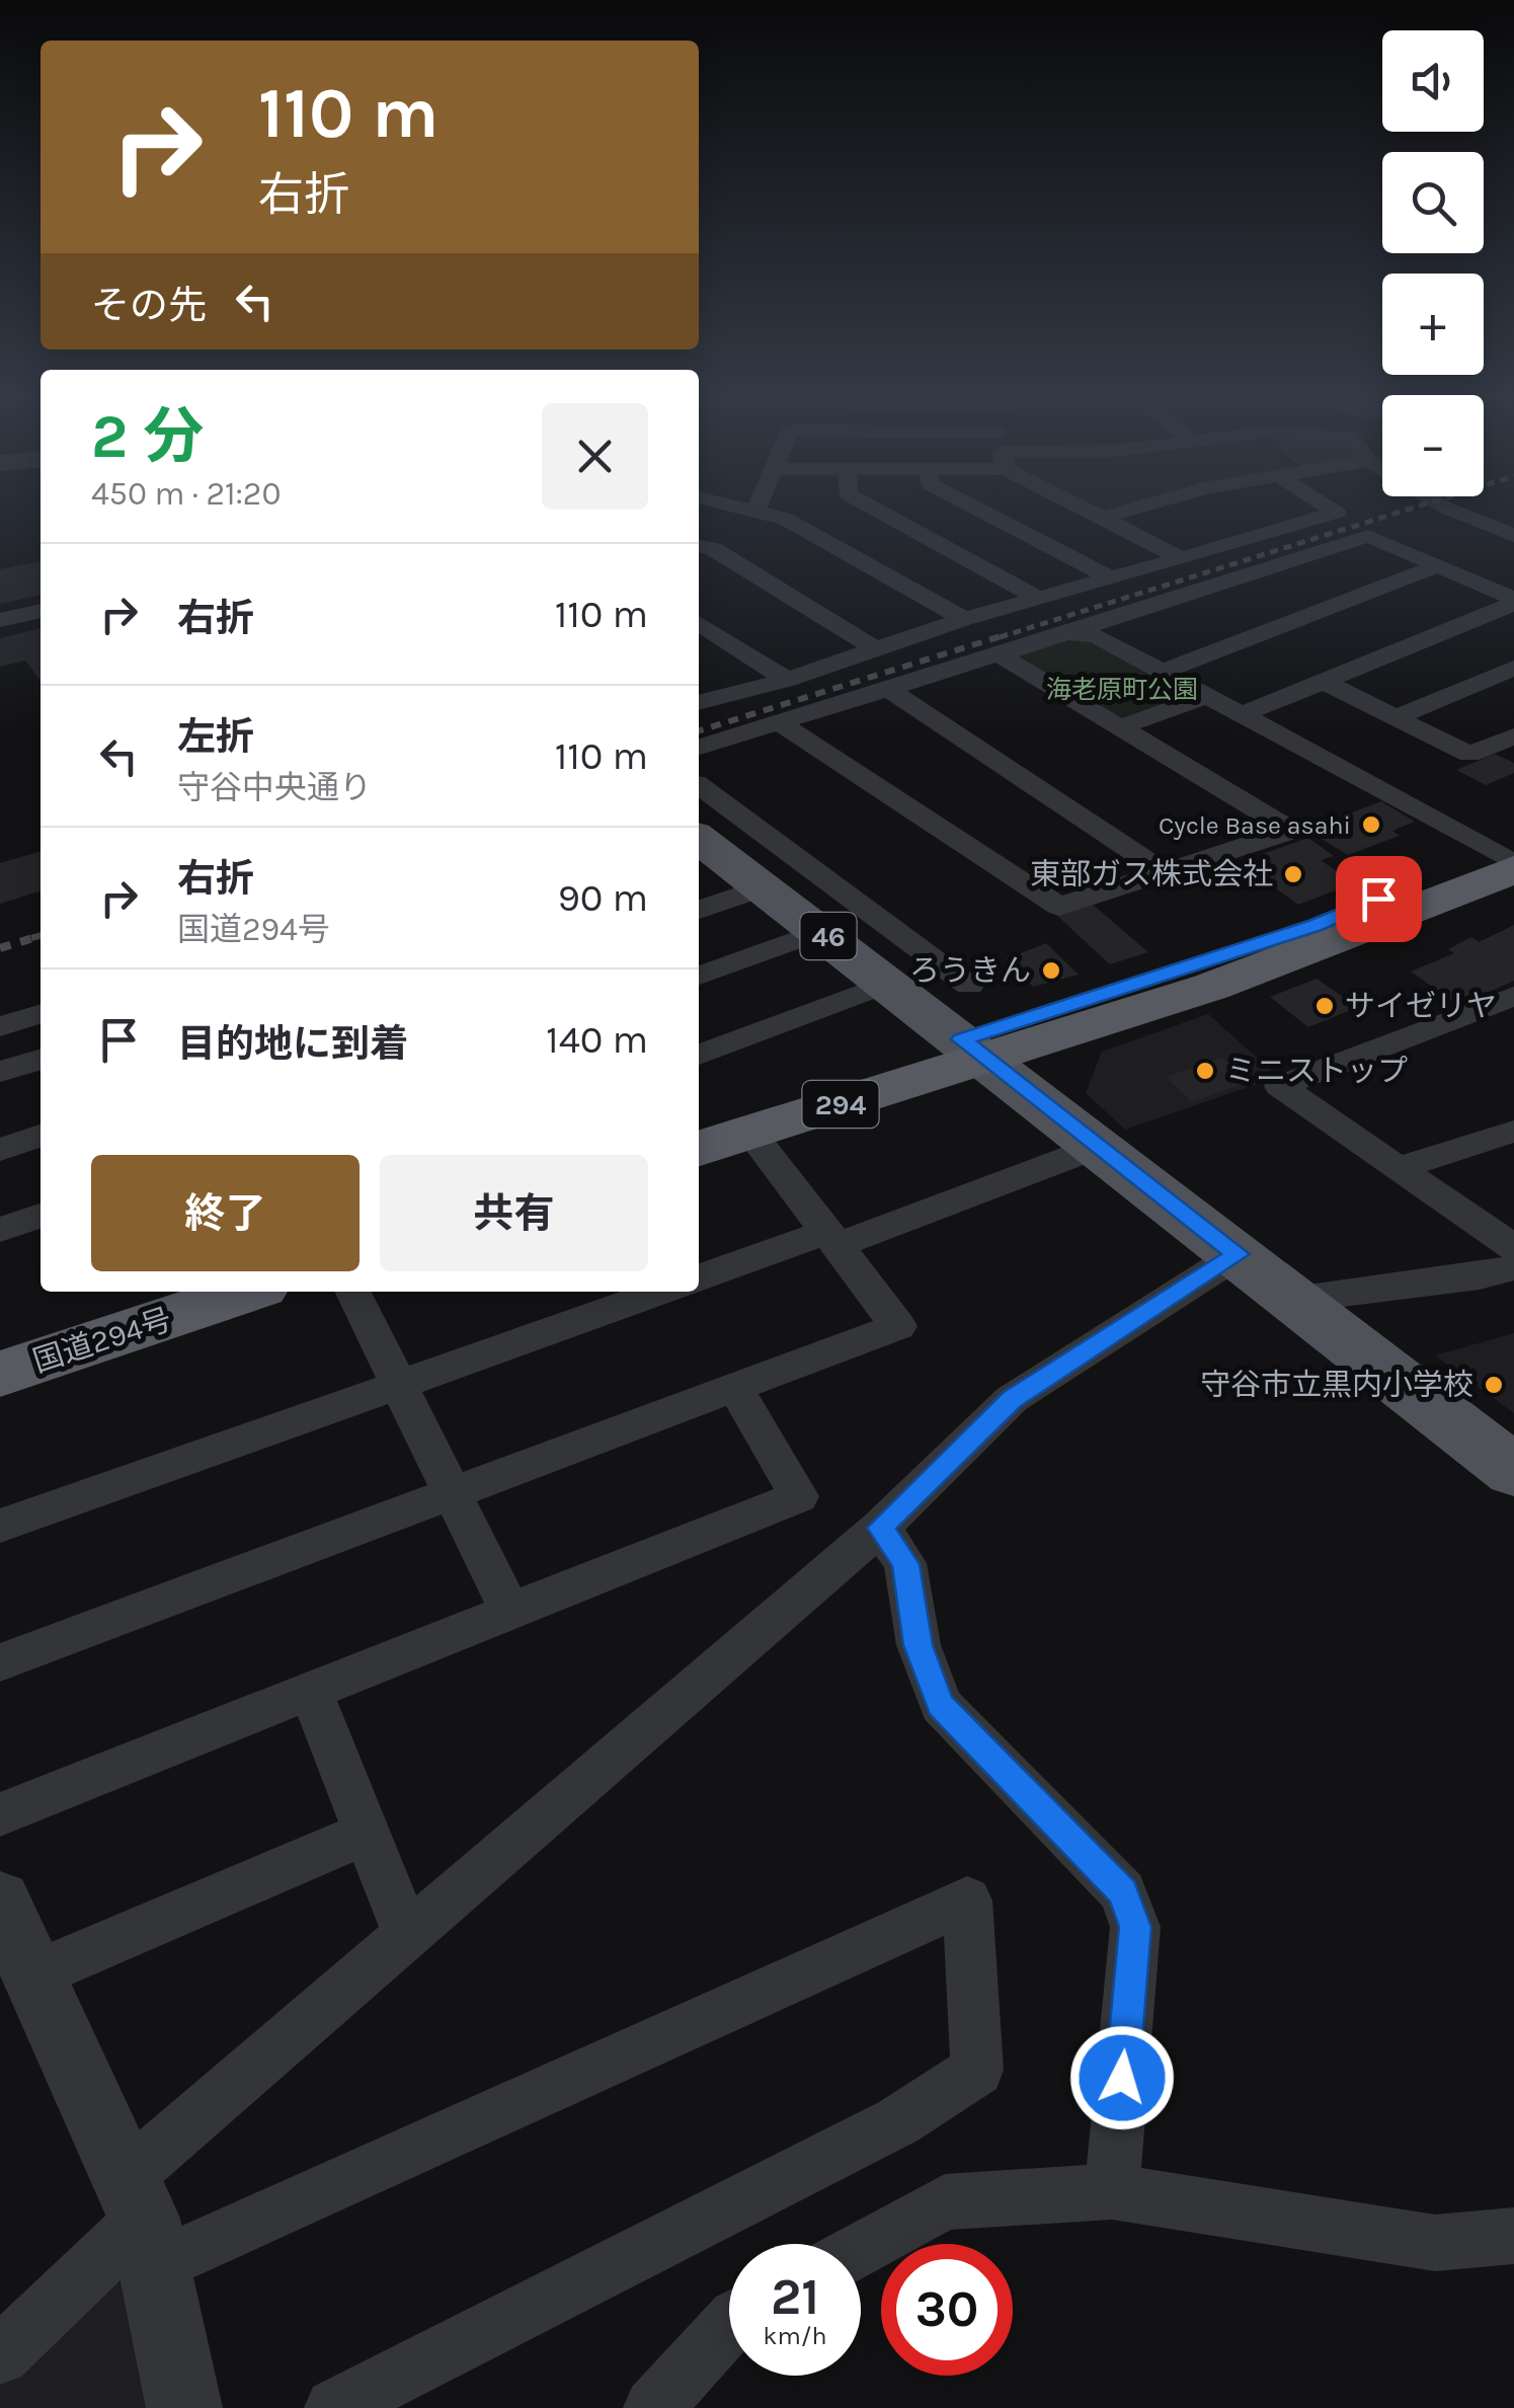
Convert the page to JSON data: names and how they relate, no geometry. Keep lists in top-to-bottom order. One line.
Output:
{"streets":{"highway":["294","国道294号"],"main road":["46"]},"crossings":[["46","294"]],"parks":["海老原町公園"],"places":["Cycle Base asahi","東部ガス株式会社","ろうきん","サイゼリヤ","ミニストップ","守谷市立黒内小学校"],"page":{"map_buttons":["+","−"],"turn":["110 m","右折"],"then":"その先","heading":["2 分","450 m · 21:20"],"list":[{"name":"右折","value":"110 m"},{"name":"左折","note":"守谷中央通り","value":"110 m"},{"name":"右折","note":"国道294号","value":"90 m"},{"name":"目的地に到着","value":"140 m"}],"buttons":["終了","共有"],"speed":"21 km/h","limit":"30"}}
